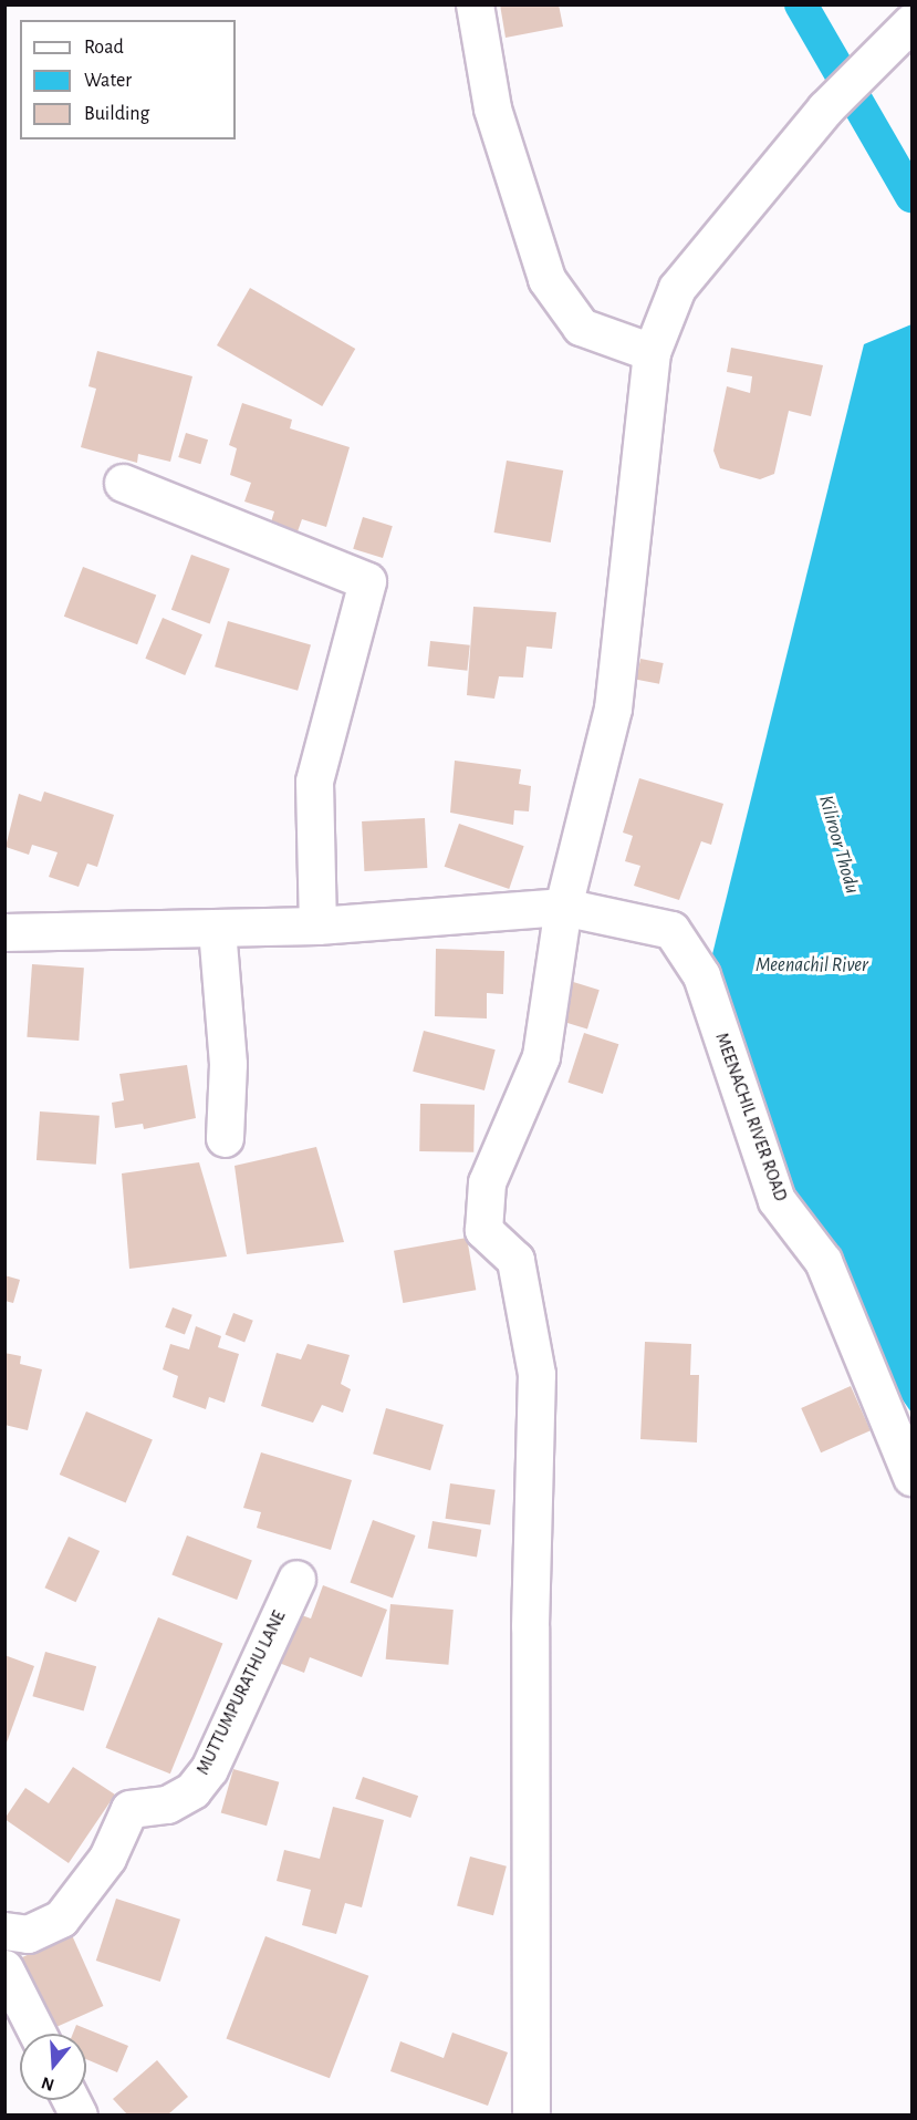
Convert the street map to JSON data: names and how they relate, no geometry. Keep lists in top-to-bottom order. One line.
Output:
{"streets":{"street":["MEENACHIL RIVER ROAD","MUTTUMPURATHU LANE"]},"water":["Kiliroor Thodu","Meenachil River"],"legend":["Road","Water","Building"],"north":"bottom"}
